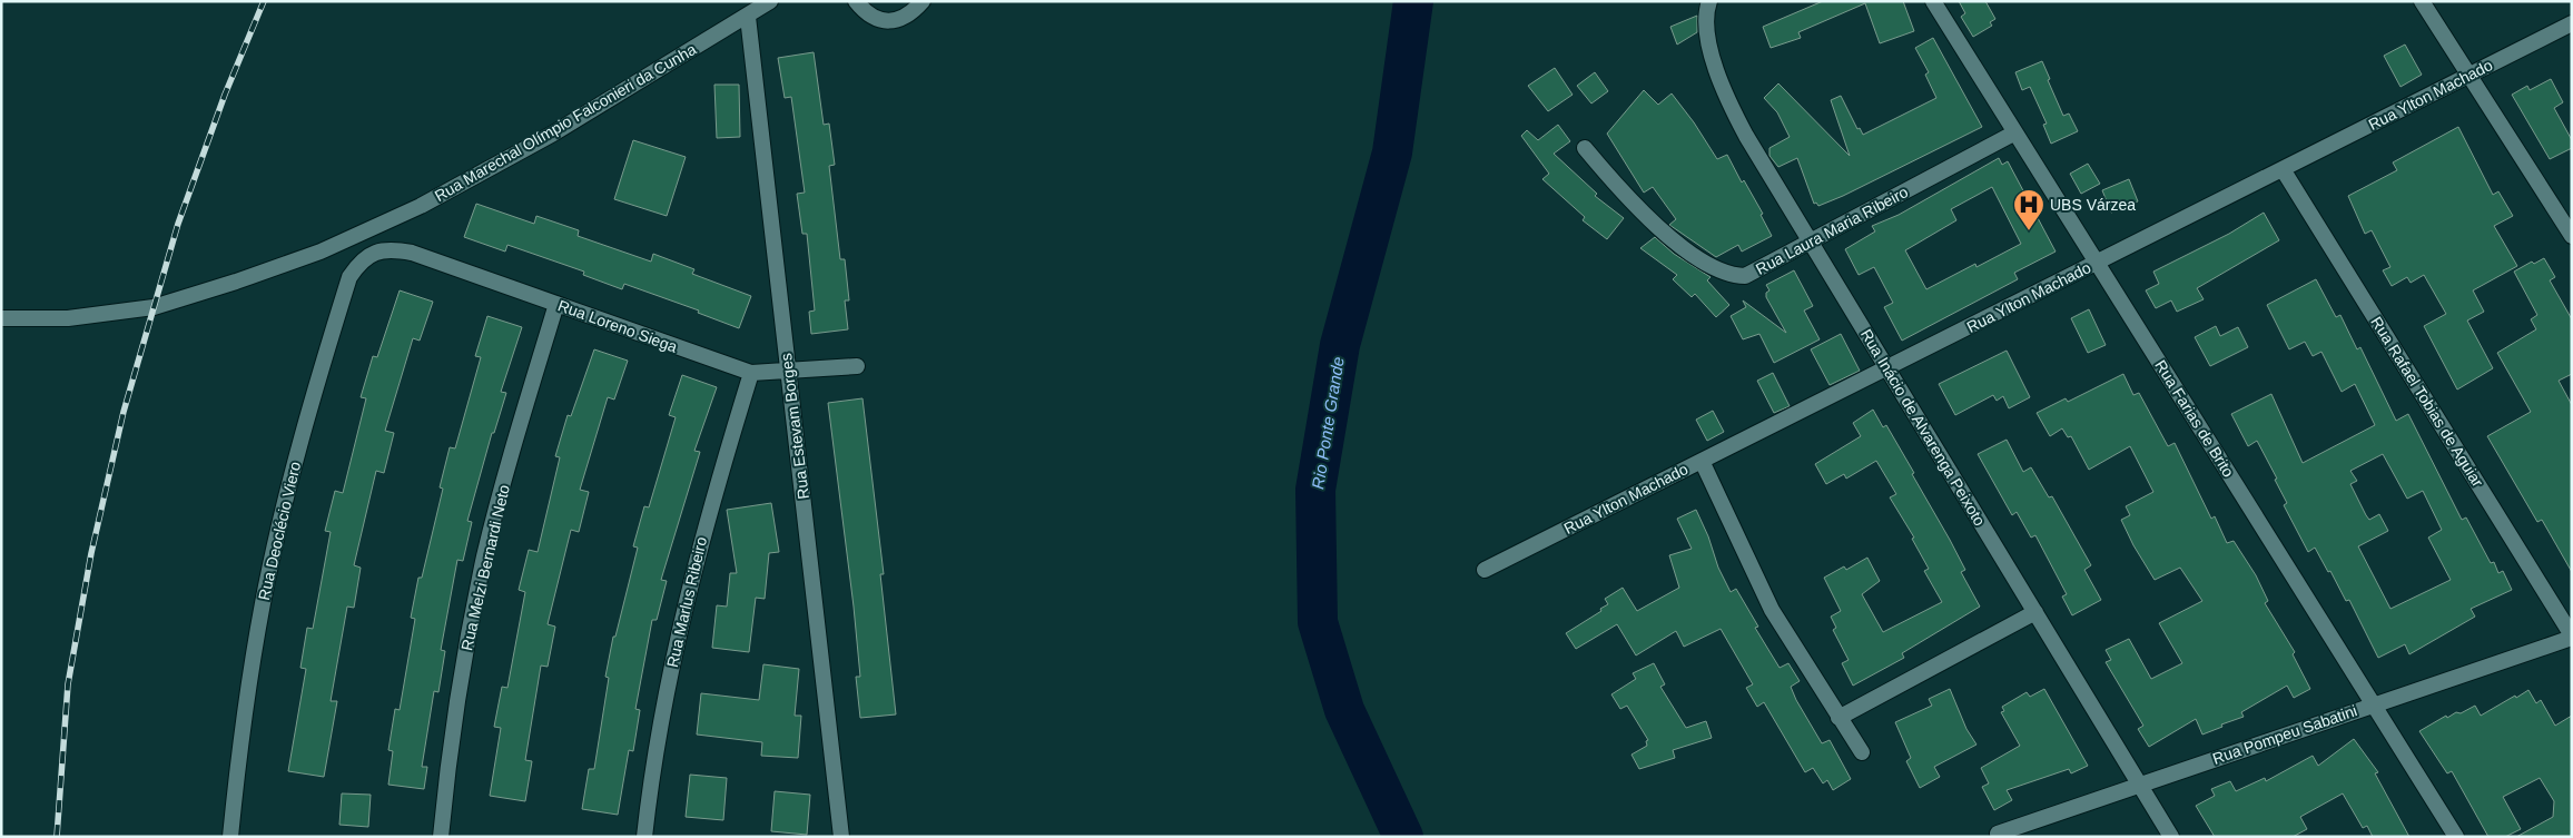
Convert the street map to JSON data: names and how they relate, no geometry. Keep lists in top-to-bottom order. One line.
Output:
{"streets":{"street":["Rua Ylton Machado","Rua Marechal Olímpio Falconieri da Cunha","Rua Laura Maria Ribeiro","Rua Loreno Siega","Rua Rafael Tobias de Aguiar","Rua Farias de Brito","Rua Estevam Borges","Rua Inácio de Alvarenga Peixoto","Rua Deoclécio Viero","Rua Melzi Bernardi Neto","Rua Marlus Ribeiro","Rua Pompeu Sabatini"]},"crossings":[["Rua Ylton Machado","Rua Rafael Tobias de Aguiar"],["Rua Ylton Machado","Rua Farias de Brito"],["Rua Ylton Machado","Rua Inácio de Alvarenga Peixoto"],["Rua Marechal Olímpio Falconieri da Cunha","Rua Estevam Borges"],["Rua Laura Maria Ribeiro","Rua Farias de Brito"],["Rua Laura Maria Ribeiro","Rua Inácio de Alvarenga Peixoto"],["Rua Loreno Siega","Rua Estevam Borges"],["Rua Loreno Siega","Rua Deoclécio Viero"],["Rua Loreno Siega","Rua Melzi Bernardi Neto"],["Rua Loreno Siega","Rua Marlus Ribeiro"],["Rua Rafael Tobias de Aguiar","Rua Pompeu Sabatini"],["Rua Farias de Brito","Rua Pompeu Sabatini"],["Rua Inácio de Alvarenga Peixoto","Rua Pompeu Sabatini"]],"water":["Rio Ponte Grande"],"places":{"hospital":["UBS Várzea"]}}
